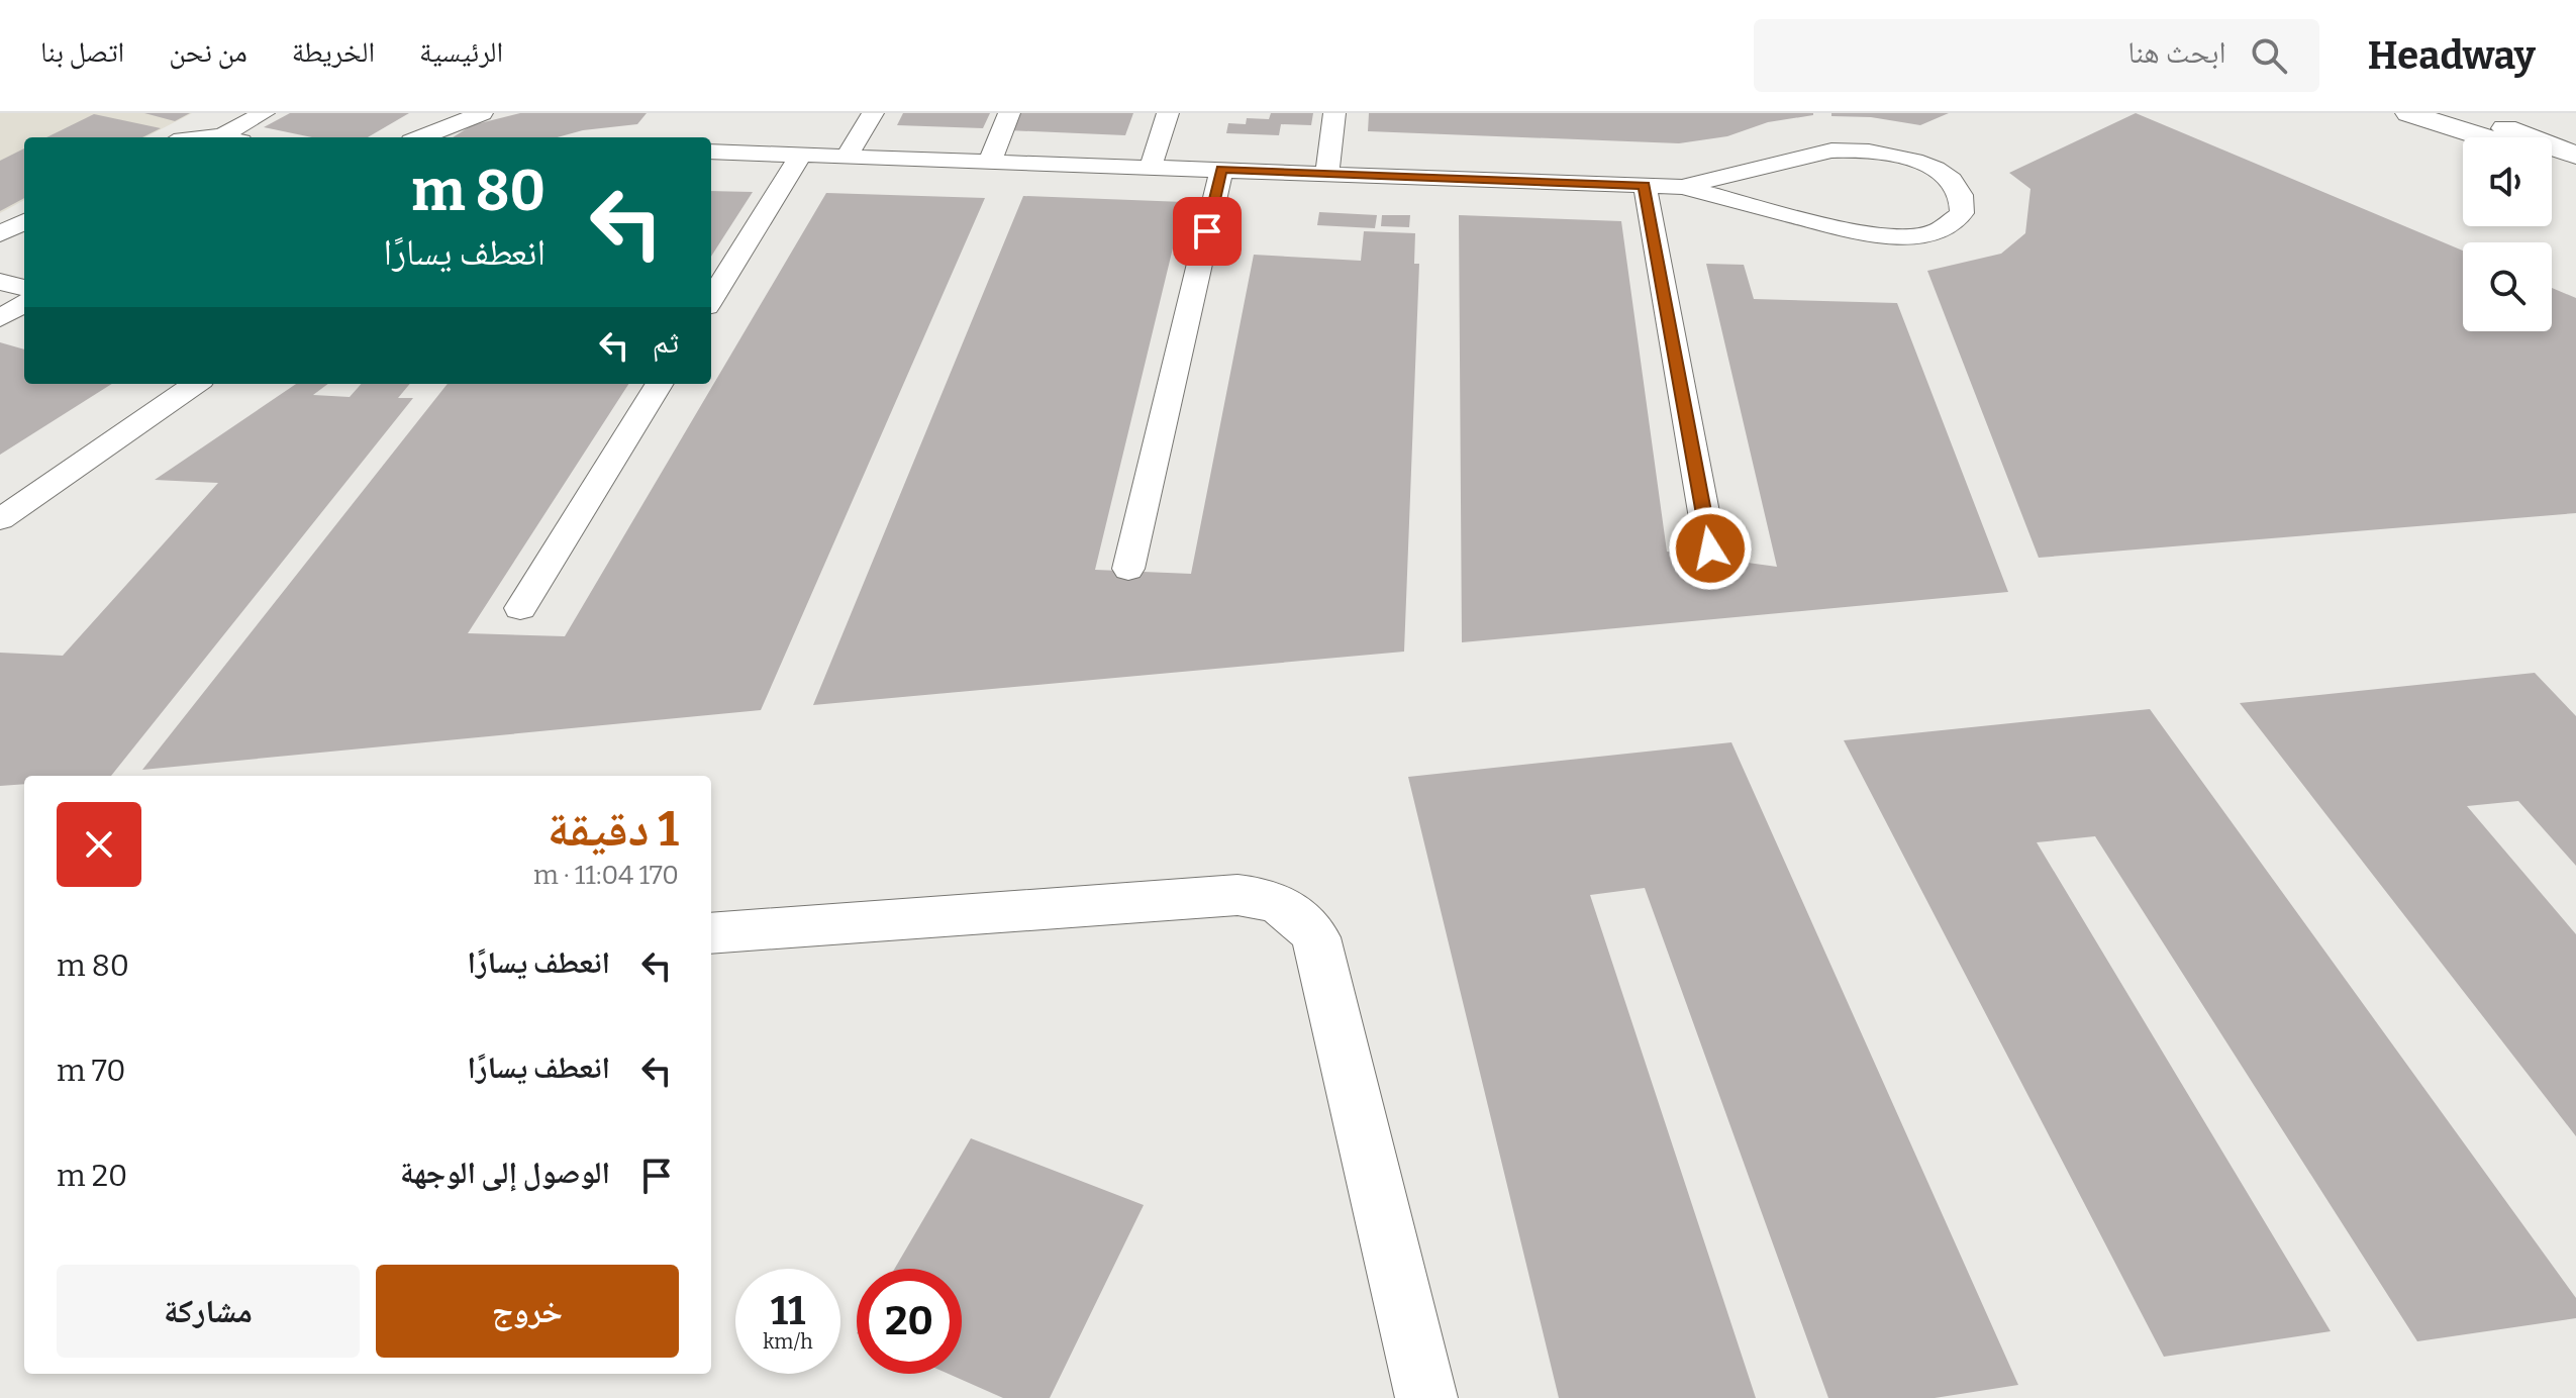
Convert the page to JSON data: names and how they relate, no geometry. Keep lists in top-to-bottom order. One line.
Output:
{"page":{"header":"Headway","search":"ابحث هنا","nav":["الرئيسية","الخريطة","من نحن","اتصل بنا"],"turn":["80 m","انعطف يسارًا"],"then":"ثم","heading":["1 دقيقة","170 m · 11:04"],"list":[{"name":"انعطف يسارًا","value":"80 m"},{"name":"انعطف يسارًا","value":"70 m"},{"name":"الوصول إلى الوجهة","value":"20 m"}],"buttons":["خروج","مشاركة"],"speed":"11 km/h","limit":"20"}}
